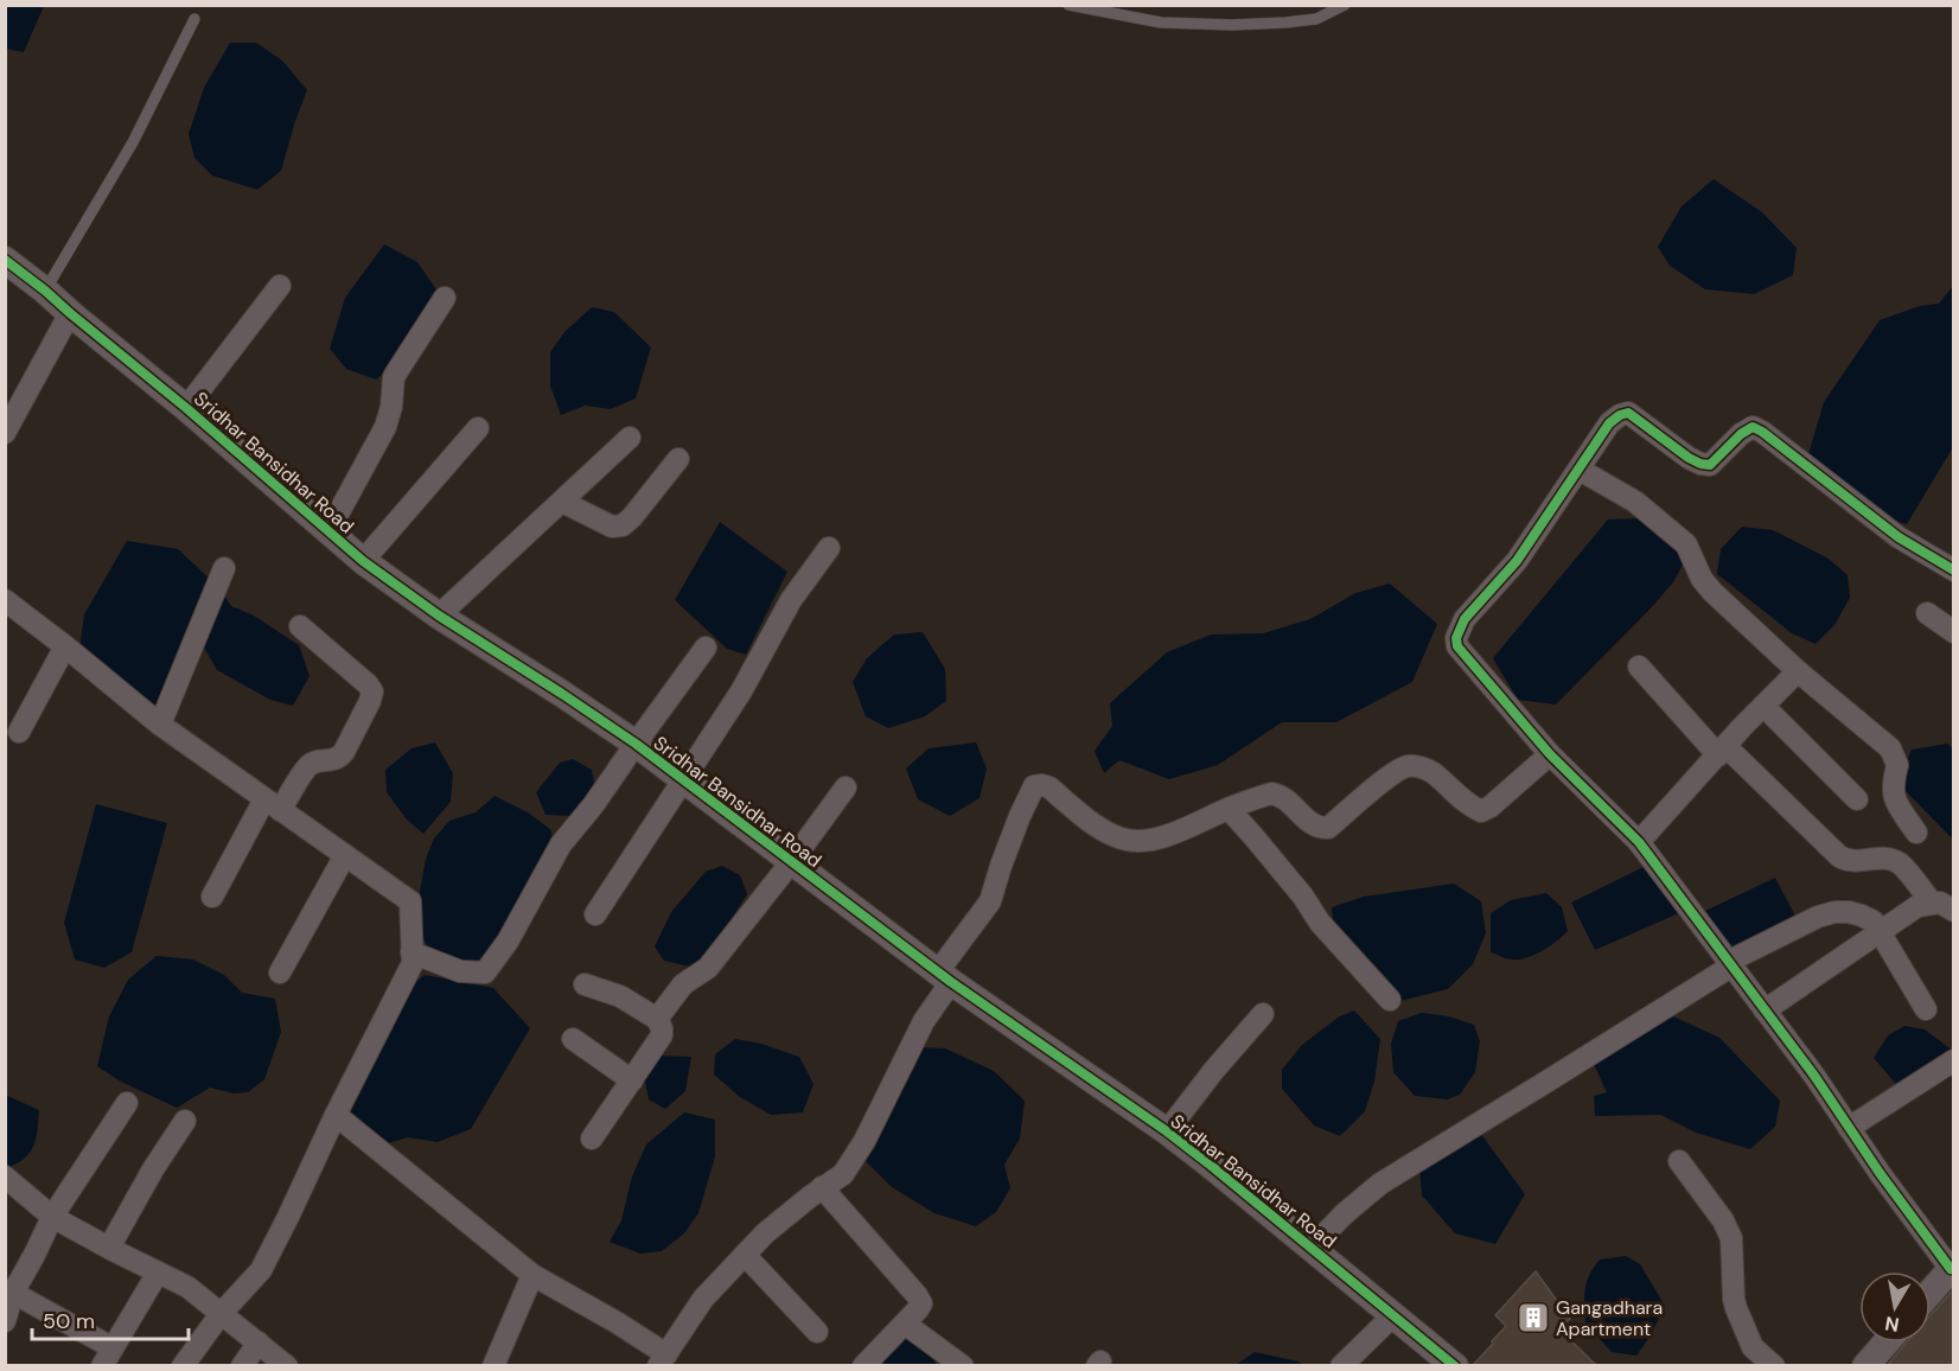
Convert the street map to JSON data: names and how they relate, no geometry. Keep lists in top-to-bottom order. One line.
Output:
{"streets":{"street":["Sridhar Bansidhar Road"]},"places":{"building":["Gangadhara Apartment"]},"scale_bar":"50 m","north":"bottom"}
